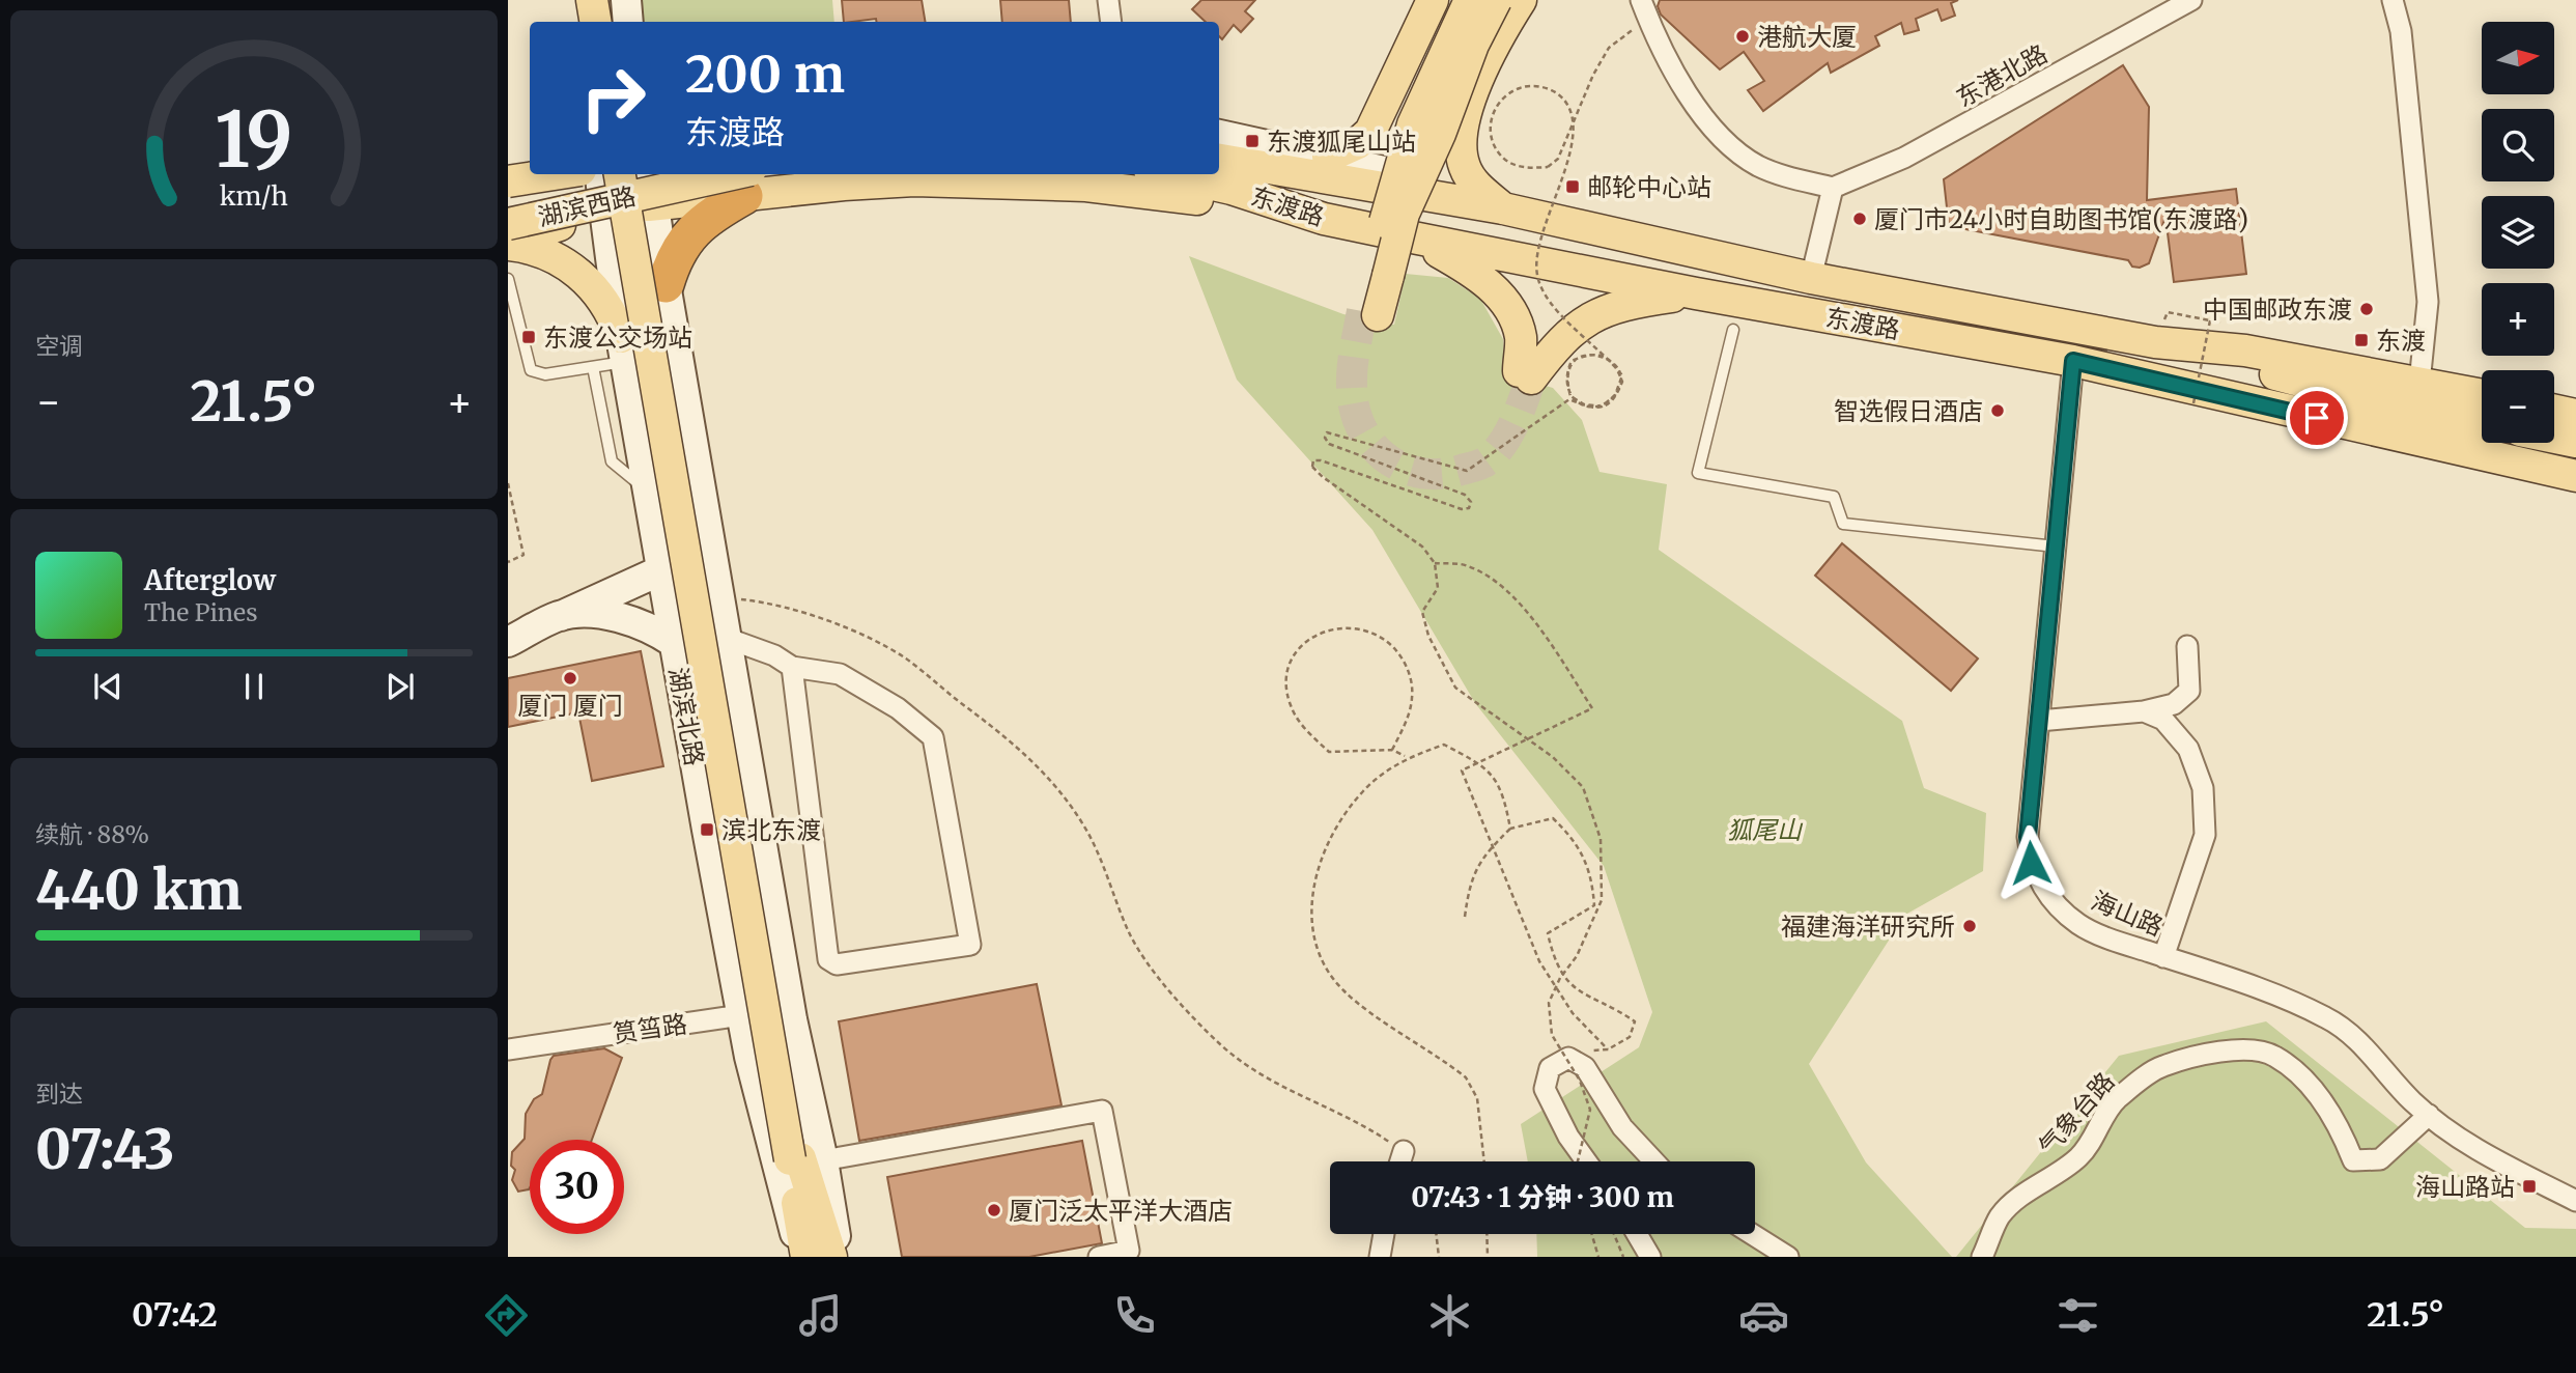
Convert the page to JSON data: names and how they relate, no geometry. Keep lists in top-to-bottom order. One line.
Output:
{"streets":{"main road":["湖滨西路","东渡路","湖滨北路"],"street":["东港北路","海山路","筼筜路","气象台路"]},"crossings":[["东渡路","海山路"],["湖滨北路","筼筜路"],["海山路","气象台路"]],"parks":["狐尾山"],"places":{"other":["港航大厦","厦门市24小时自助图书馆(东渡路)","中国邮政东渡","智选假日酒店","厦门 厦门","福建海洋研究所","厦门泛太平洋大酒店"],"transit":["东渡狐尾山站","邮轮中心站","东渡公交场站","东渡","滨北东渡","海山路站"]},"north":"right","page":{"map_buttons":["+","−"],"turn":["200 m","东渡路"],"tile":["空调",["续航 · 88%","440 km"],["到达","07:43"]],"heat":["−","21.5°","+"],"song":["Afterglow","The Pines"],"limit":"30","trip":"07:43 · 1 分钟 · 300 m","tabs":["07:42","21.5°"],"gauge":["19","km/h"]}}
